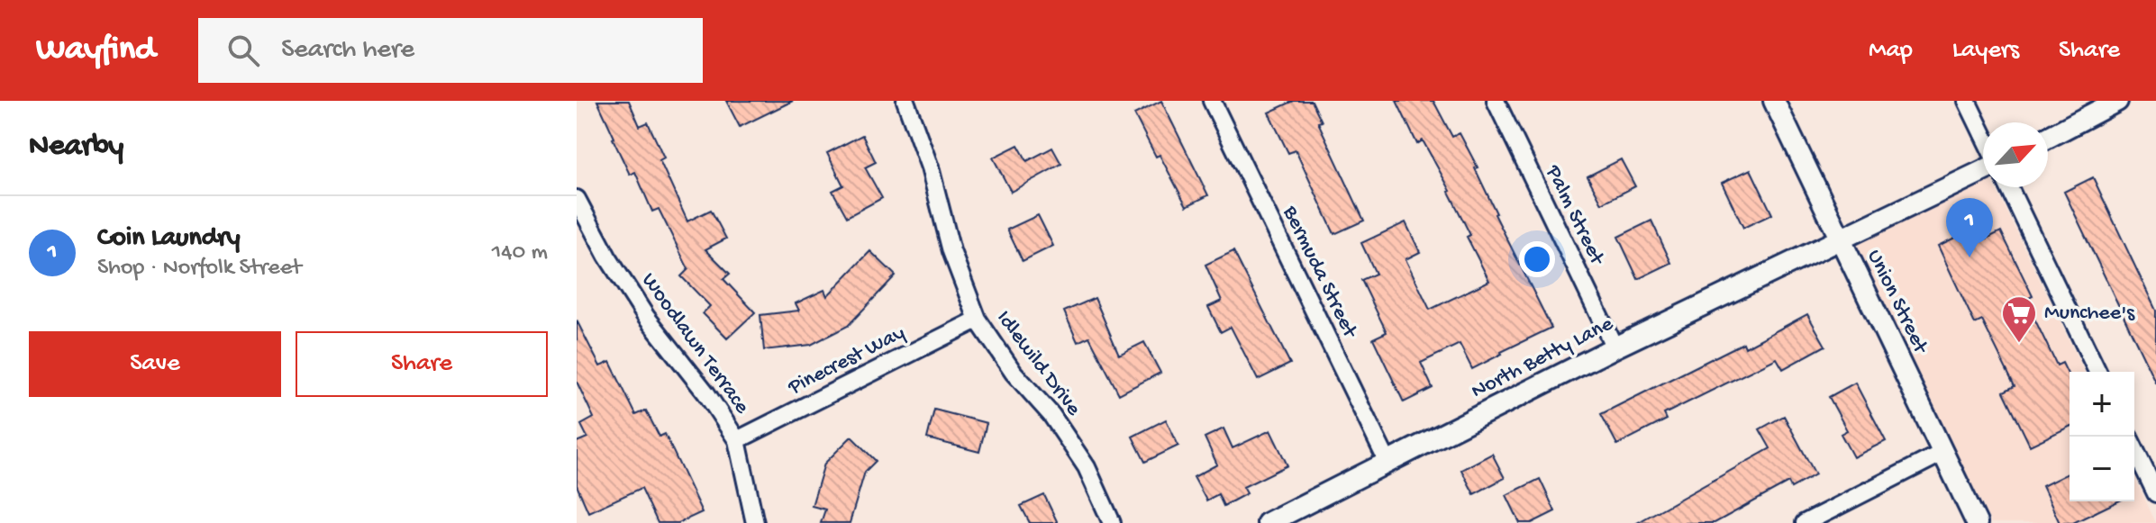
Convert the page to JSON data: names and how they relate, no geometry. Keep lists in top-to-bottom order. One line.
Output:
{"streets":{"street":["Palm Street","Bermuda Street","Union Street","Woodlawn Terrace","North Betty Lane","Pinecrest Way","Idlewild Drive"]},"crossings":[["Palm Street","North Betty Lane"],["Bermuda Street","North Betty Lane"],["Union Street","North Betty Lane"],["Woodlawn Terrace","Pinecrest Way"],["Pinecrest Way","Idlewild Drive"]],"places":{"supermarket":["Munchee's"]},"north":"top right","page":{"header":"Wayfind","search":"Search here","nav":["Map","Layers","Share"],"heading":"Nearby","list":[{"mark":"1","name":"Coin Laundry","note":"Shop · Norfolk Street","value":"140 m"}],"pins":"1","buttons":["Save","Share"],"map_buttons":["+","−"]}}
